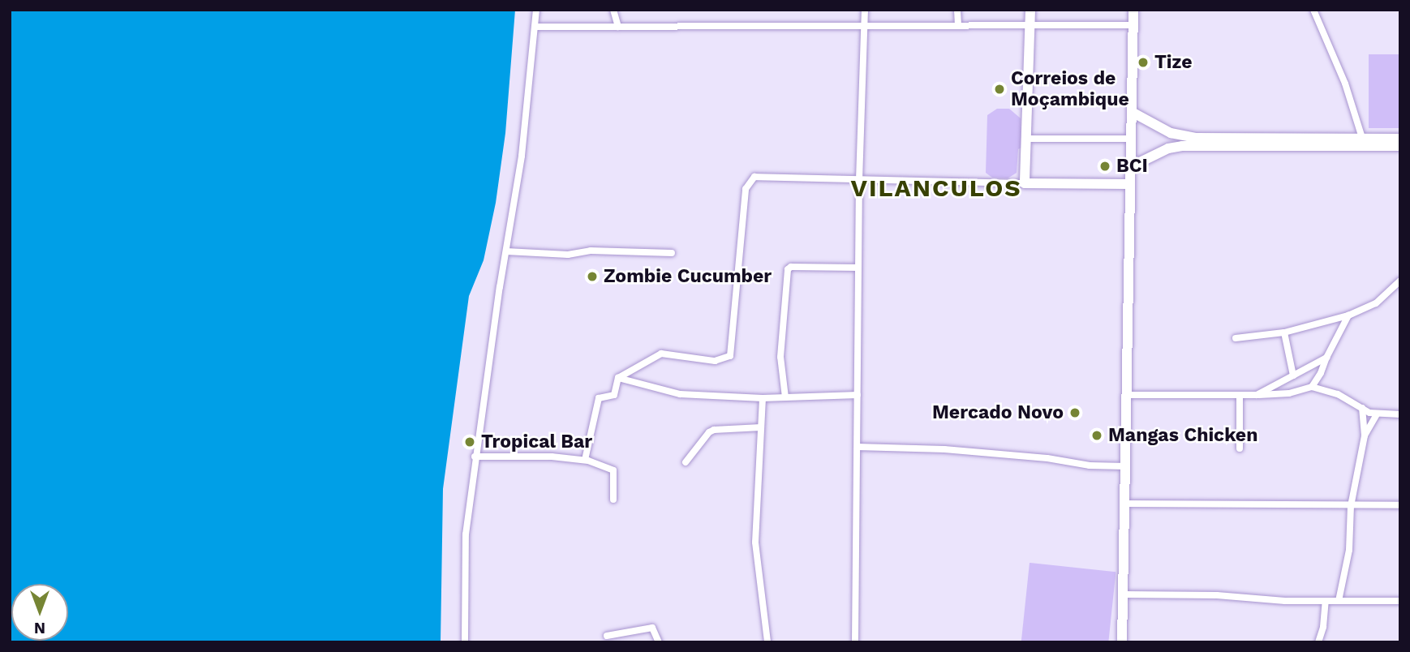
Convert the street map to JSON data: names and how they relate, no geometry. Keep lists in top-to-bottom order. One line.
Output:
{"districts":["VILANCULOS"],"places":["Tize","Correios de Moçambique","BCI","Zombie Cucumber","Mercado Novo","Mangas Chicken","Tropical Bar"],"north":"bottom"}
